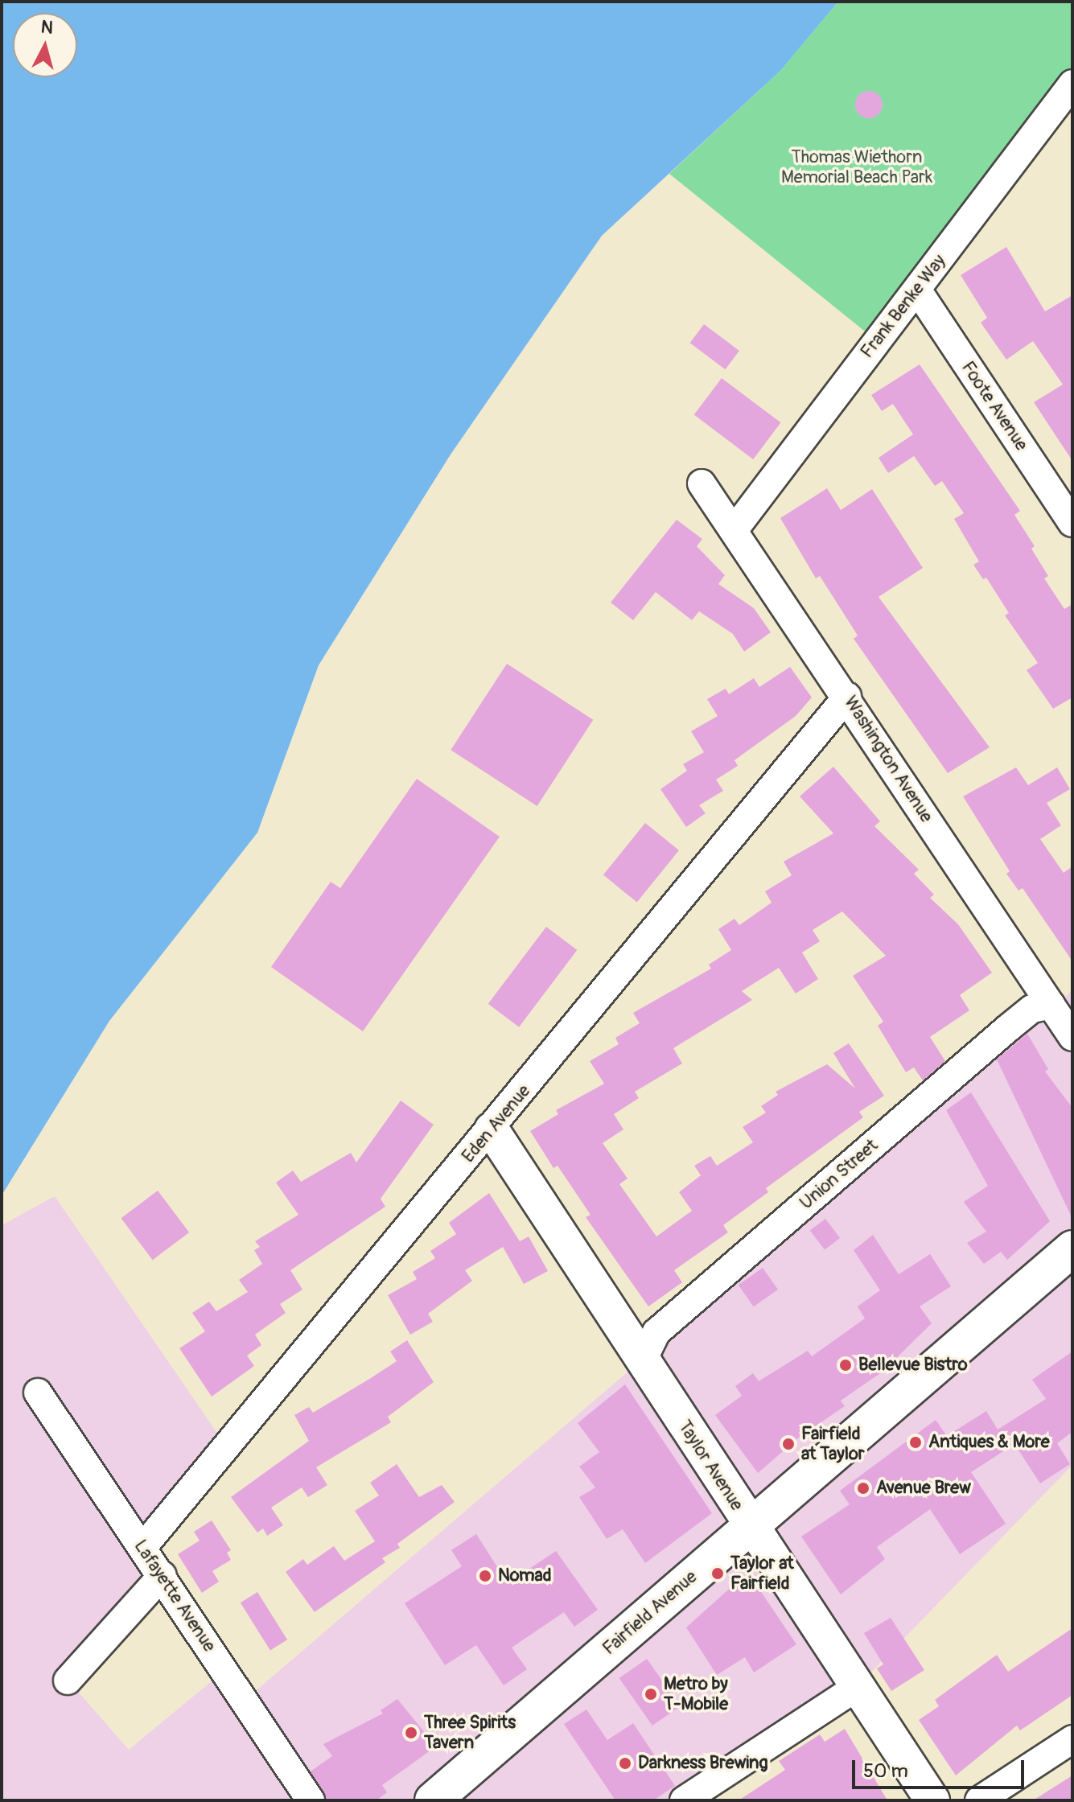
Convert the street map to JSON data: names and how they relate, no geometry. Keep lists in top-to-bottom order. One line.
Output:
{"streets":{"main road":["Fairfield Avenue"],"street":["Frank Benke Way","Foote Avenue","Washington Avenue","Eden Avenue","Union Street","Taylor Avenue","Lafayette Avenue"]},"crossings":[["Frank Benke Way","Foote Avenue"],["Frank Benke Way","Washington Avenue"],["Washington Avenue","Eden Avenue"],["Washington Avenue","Union Street"],["Eden Avenue","Taylor Avenue"],["Eden Avenue","Lafayette Avenue"],["Union Street","Taylor Avenue"],["Taylor Avenue","Fairfield Avenue"]],"parks":["Thomas Wiethorn Memorial Beach Park"],"places":["Bellevue Bistro","Antiques & More","Fairfield at Taylor","Avenue Brew","Taylor at Fairfield","Nomad","Metro by T-Mobile","Three Spirits Tavern","Darkness Brewing"],"scale_bar":"50 m","north":"top"}
